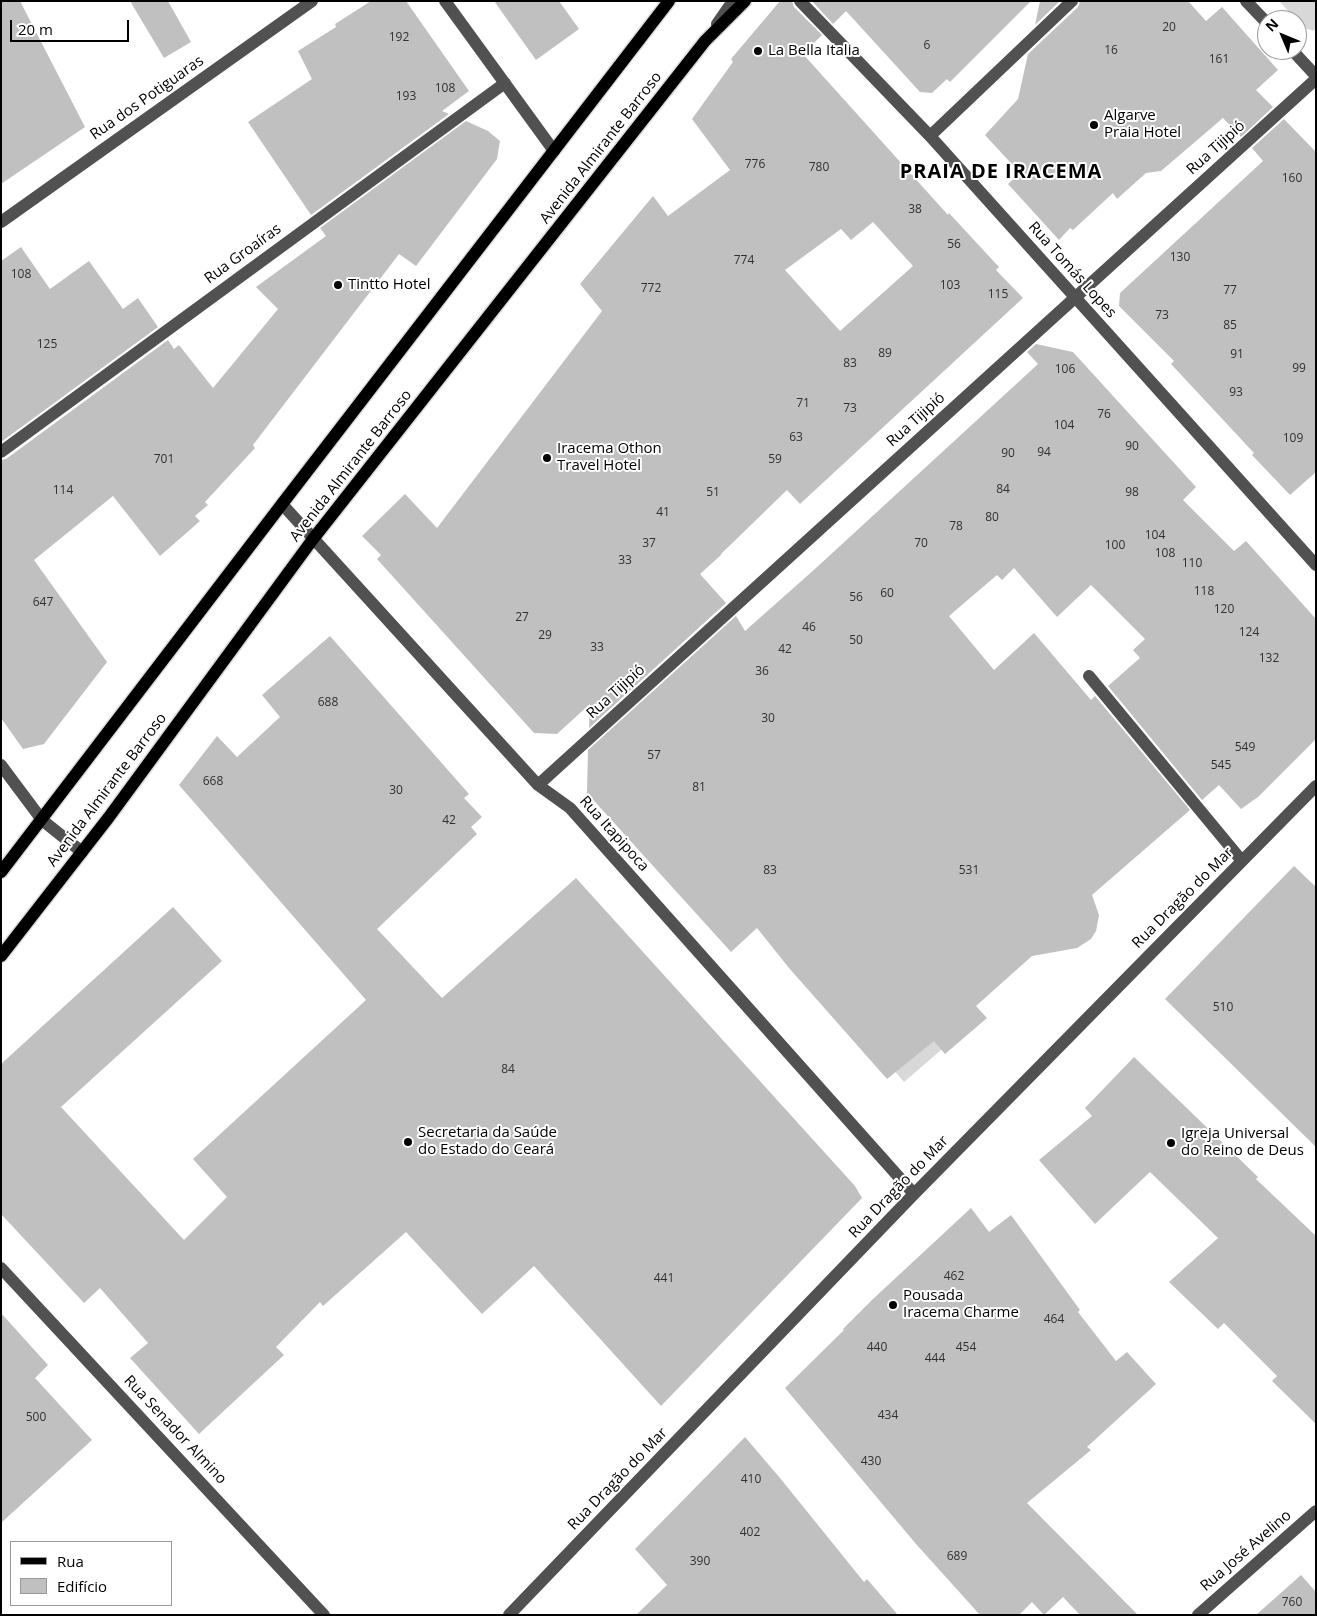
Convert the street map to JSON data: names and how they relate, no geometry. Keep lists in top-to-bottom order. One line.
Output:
{"streets":{"main road":["Avenida Almirante Barroso"],"street":["Rua dos Potiguaras","Rua Tijipió","Rua Groaíras","Rua Tomás Lopes","Rua Itapipoca","Rua Dragão do Mar","Rua Senador Almino","Rua José Avelino"]},"crossings":[["Avenida Almirante Barroso","Rua Itapipoca"],["Rua Tijipió","Rua Tomás Lopes"],["Rua Tijipió","Rua Itapipoca"],["Rua Itapipoca","Rua Dragão do Mar"]],"districts":["PRAIA DE IRACEMA"],"places":["La Bella Italia","Algarve Praia Hotel","Tintto Hotel","Iracema Othon Travel Hotel","Secretaria da Saúde do Estado do Ceará","Igreja Universal do Reino de Deus","Pousada Iracema Charme"],"house_numbers":["20","192","6","16","161","108","193","776","780","160","38","56","130","774","108","103","772","77","115","73","85","125","89","91","83","99","106","93","71","73","76","104","63","109","90","94","90","701","59","84","114","51","98","41","80","78","104","37","70","100","108","33","110","118","60","56","647","120","27","46","124","29","50","33","42","132","36","688","30","549","57","545","668","81","30","42","83","531","510","84","462","441","464","440","454","444","434","500","430","410","402","689","390","760"],"legend":["Rua","Edifício"],"scale_bar":"20 m","north":"top left"}
